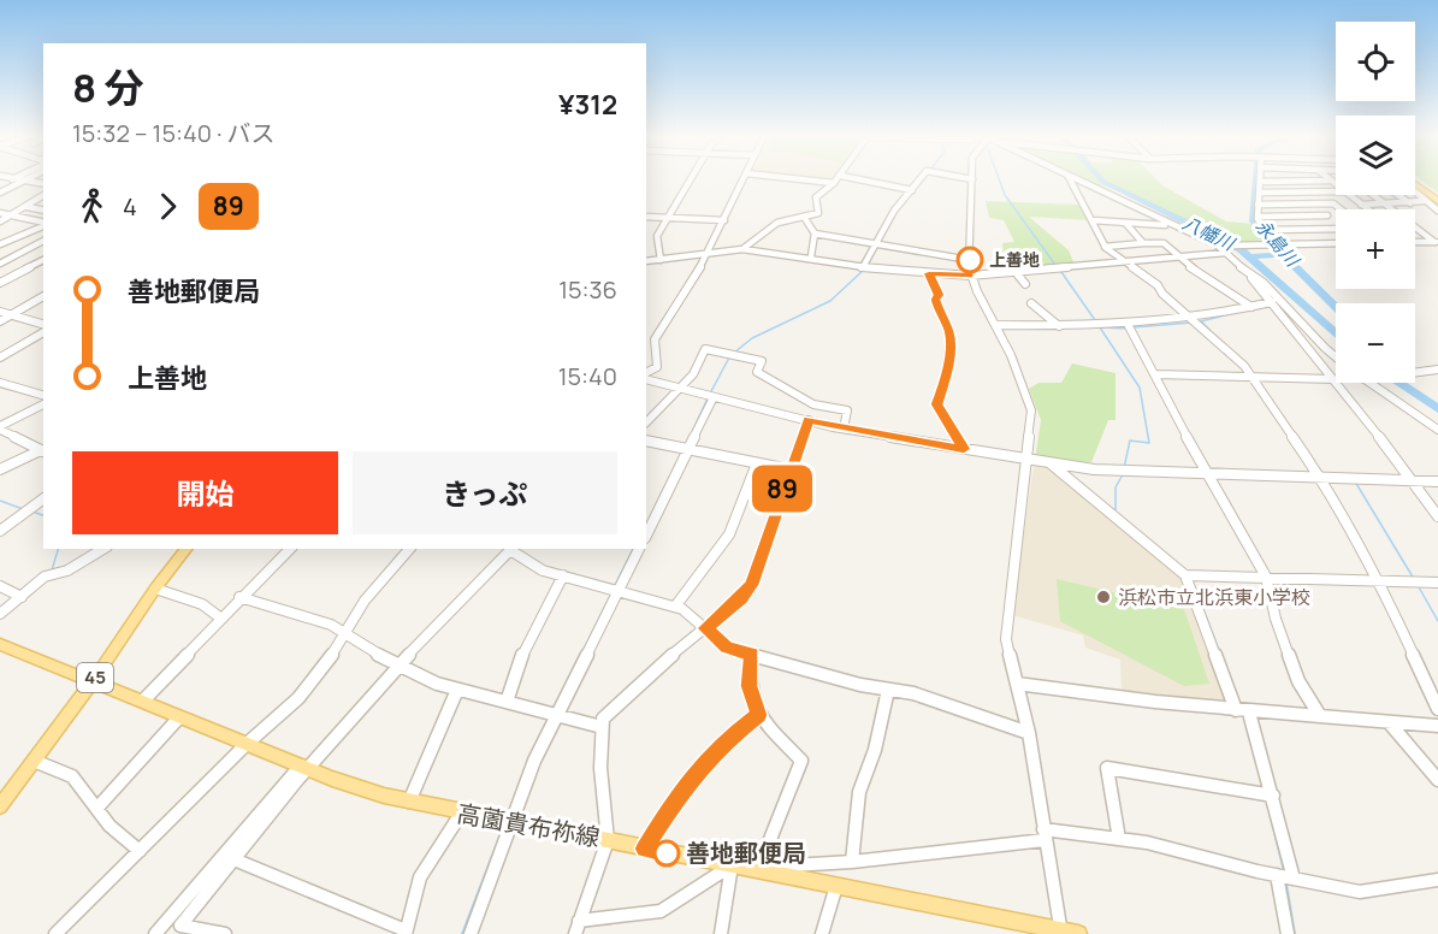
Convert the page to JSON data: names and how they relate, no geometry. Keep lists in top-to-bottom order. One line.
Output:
{"streets":{"main road":["45","高薗貴布祢線"]},"crossings":[["45","高薗貴布祢線"]],"water":["八幡川","永島川"],"places":["上善地","浜松市立北浜東小学校","善地郵便局"],"lines":["bus line 89"],"page":{"on_map":"89","map_buttons":["+","−"],"heading":["8 分","15:32 – 15:40 · バス","¥312"],"legs":["4","89"],"list":[{"name":"善地郵便局","value":"15:36"},{"name":"上善地","value":"15:40"}],"buttons":["開始","きっぷ"]}}
